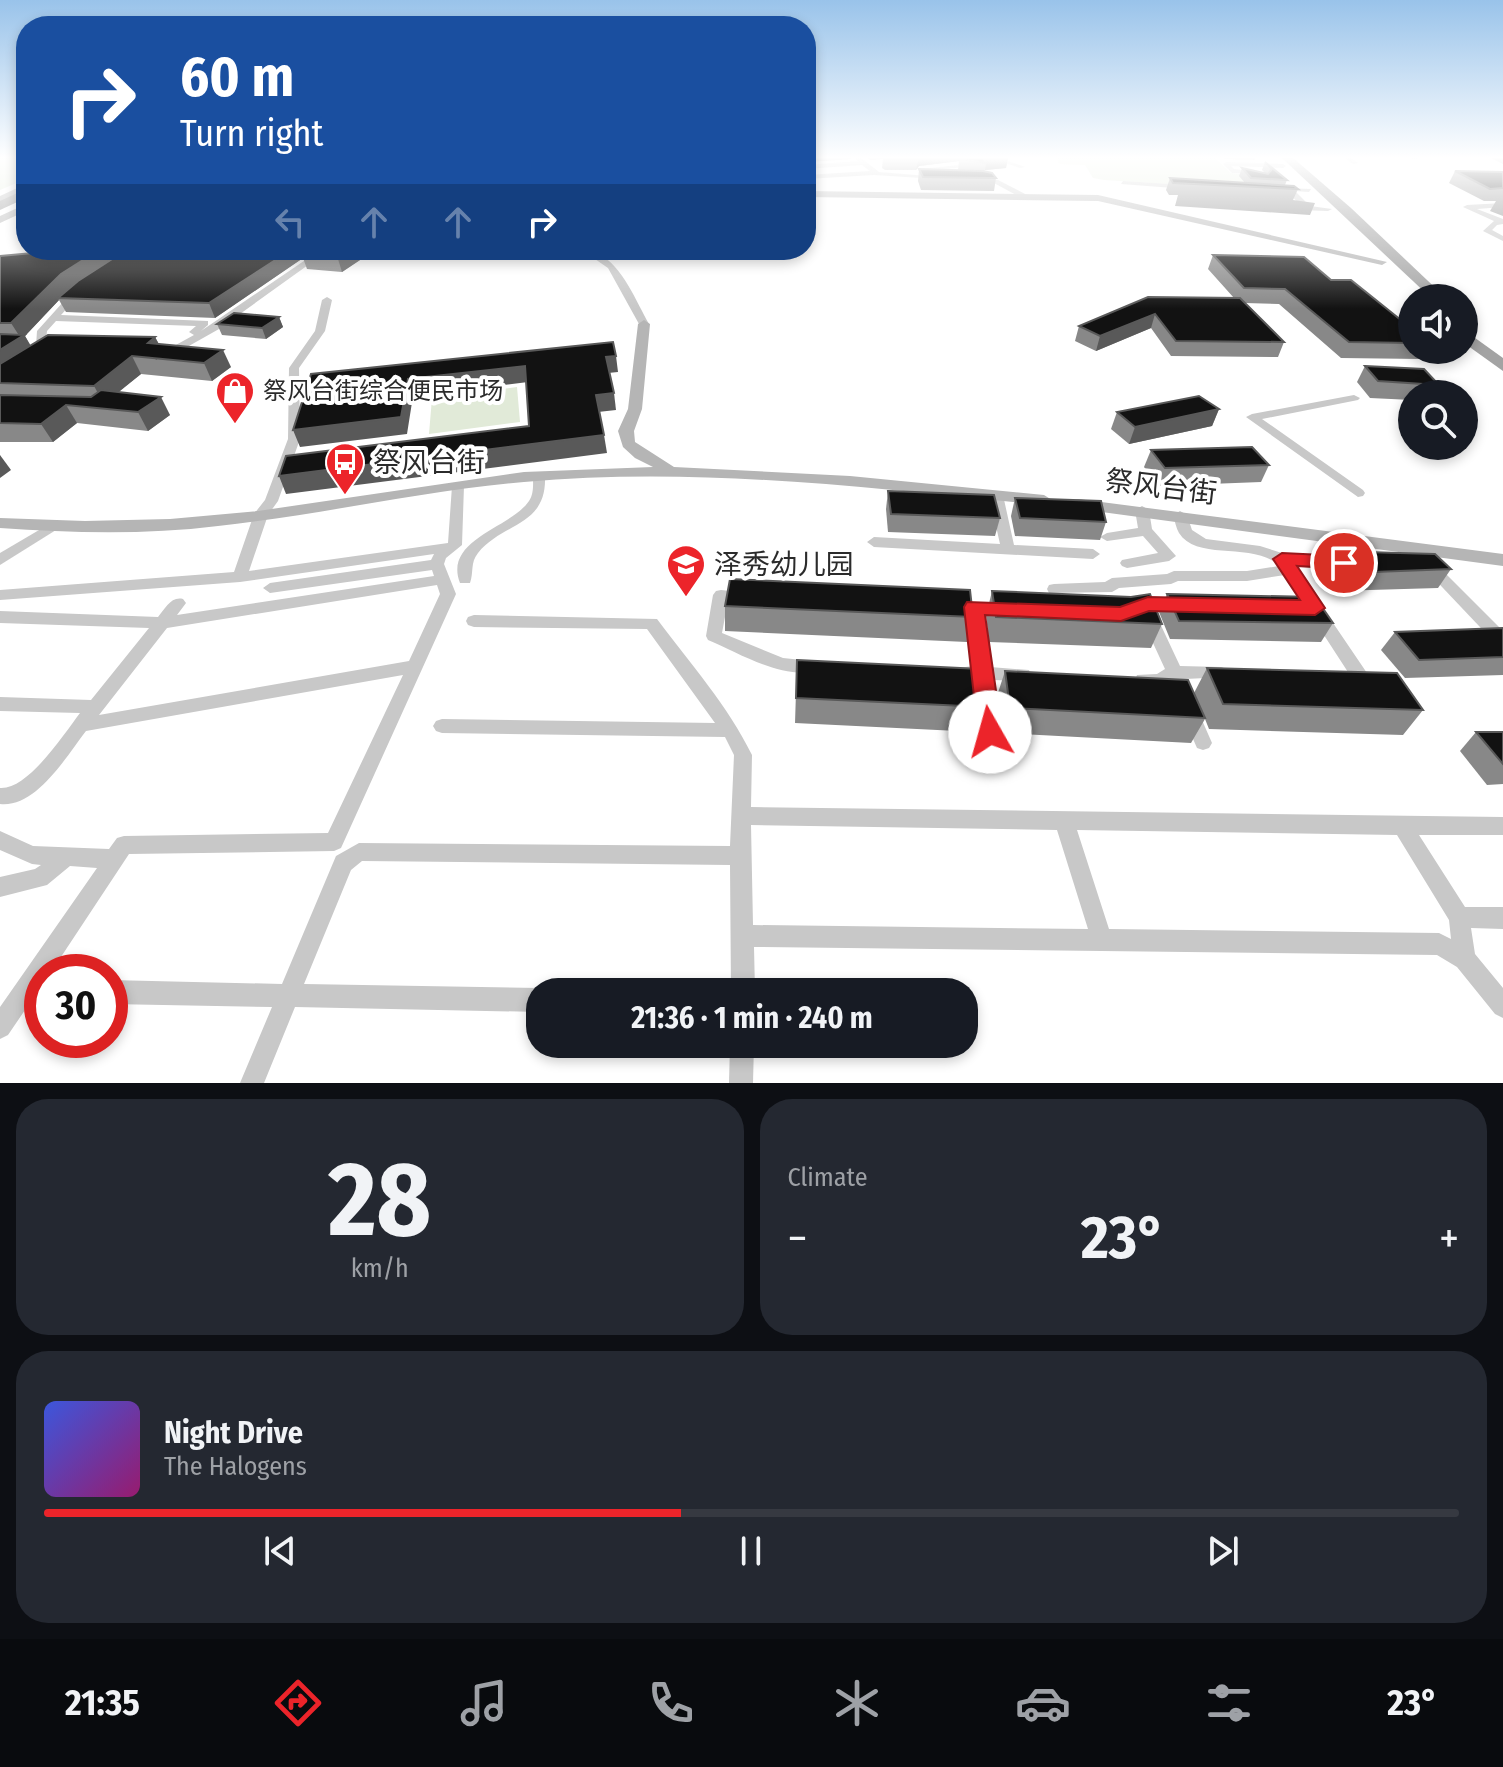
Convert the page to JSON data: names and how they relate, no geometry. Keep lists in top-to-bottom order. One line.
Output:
{"streets":{"street":["祭风台街"]},"places":{"shop":["祭风台街综合便民市场"],"bus stop":["祭风台街"],"school or university":["泽秀幼儿园"]},"page":{"turn":["60 m","Turn right"],"limit":"30","trip":"21:36 · 1 min · 240 m","tile":[["28","km/h"],"Climate"],"heat":["−","23°","+"],"song":["Night Drive","The Halogens"],"tabs":["21:35","23°"]}}
